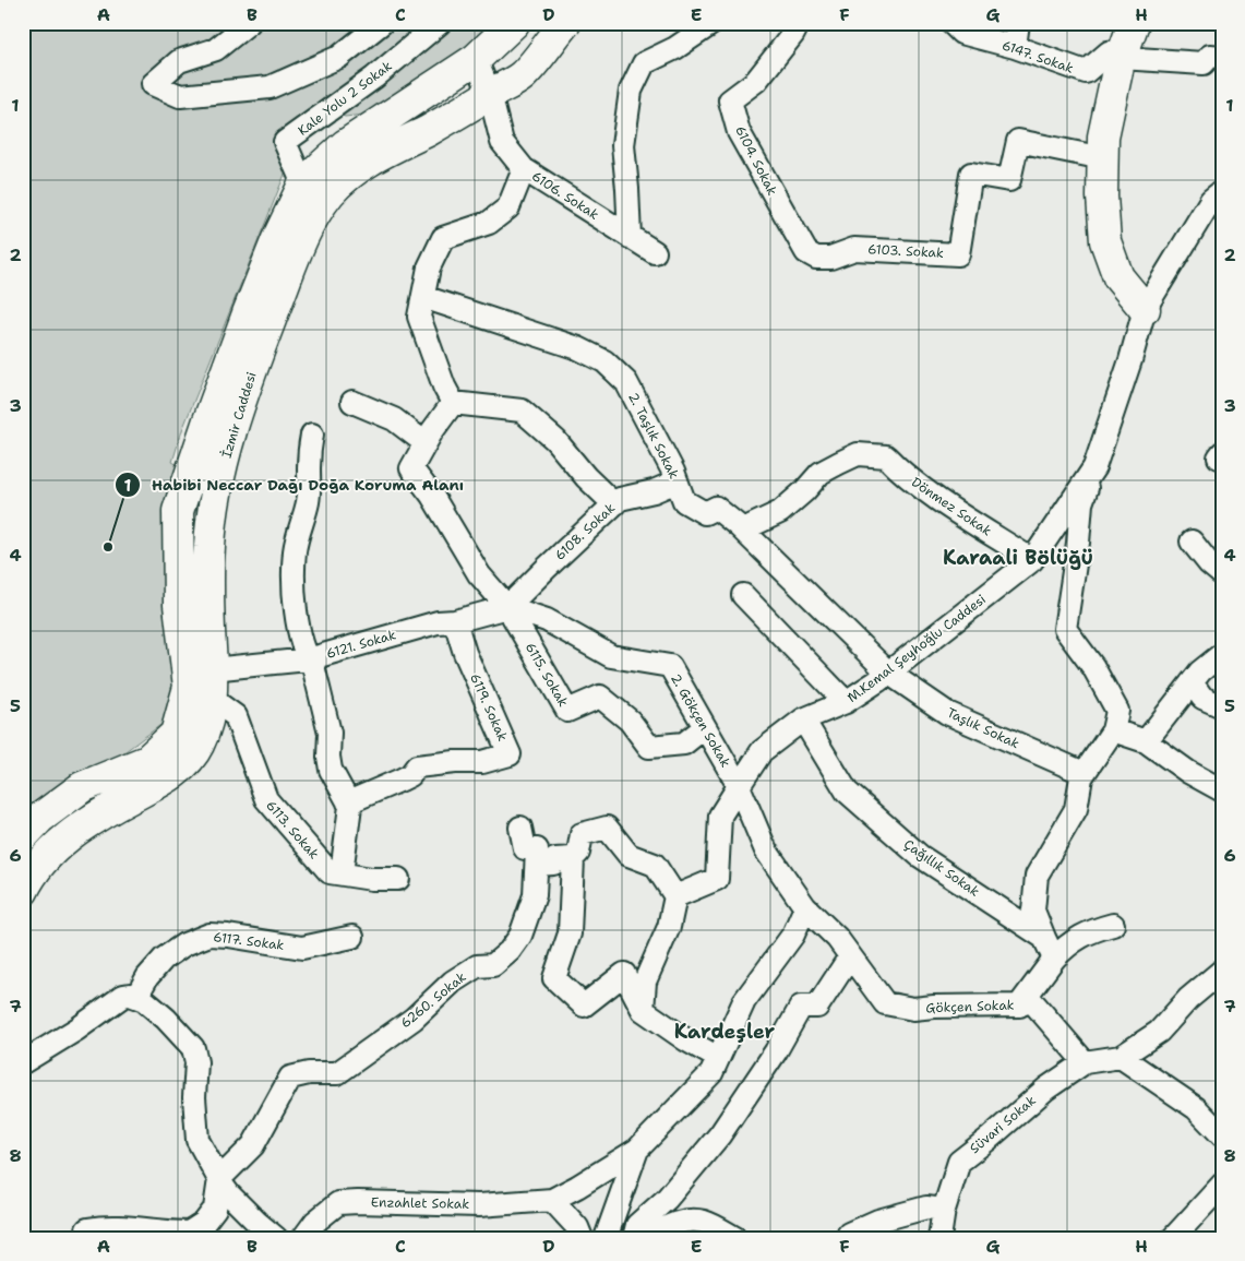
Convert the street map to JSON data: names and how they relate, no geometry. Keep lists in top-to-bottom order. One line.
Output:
{"streets":{"street":["6147. Sokak","Kale Yolu 2 Sokak","6104. Sokak","6106. Sokak","6103. Sokak","İzmir Caddesi","2. Taşlık Sokak","Dönmez Sokak","6108. Sokak","6121. Sokak","M.Kemal Şeyhoğlu Caddesi","6115. Sokak","6119. Sokak","2. Gökçen Sokak","Taşlık Sokak","6113. Sokak","Çağıllık Sokak","6117. Sokak","6260. Sokak","Gökçen Sokak","Süvari Sokak","Enzahlet Sokak"]},"crossings":[["Kale Yolu 2 Sokak","İzmir Caddesi"],["6104. Sokak","6103. Sokak"],["6106. Sokak","İzmir Caddesi"],["İzmir Caddesi","6121. Sokak"],["İzmir Caddesi","6113. Sokak"],["2. Taşlık Sokak","Dönmez Sokak"],["2. Taşlık Sokak","6108. Sokak"],["2. Taşlık Sokak","M.Kemal Şeyhoğlu Caddesi"],["2. Taşlık Sokak","Taşlık Sokak"],["Dönmez Sokak","M.Kemal Şeyhoğlu Caddesi"],["6108. Sokak","6121. Sokak"],["6108. Sokak","6115. Sokak"],["6108. Sokak","2. Gökçen Sokak"],["6121. Sokak","6115. Sokak"],["6121. Sokak","6119. Sokak"],["6121. Sokak","2. Gökçen Sokak"],["M.Kemal Şeyhoğlu Caddesi","2. Gökçen Sokak"],["M.Kemal Şeyhoğlu Caddesi","Taşlık Sokak"],["M.Kemal Şeyhoğlu Caddesi","Çağıllık Sokak"],["6115. Sokak","2. Gökçen Sokak"],["Gökçen Sokak","Süvari Sokak"]],"districts":["Karaali Bölüğü","Kardeşler"],"places":["Habibi Neccar Dağı Doğa Koruma Alanı"],"grid":{"columns":["A","B","C","D","E","F","G","H"],"rows":["1","2","3","4","5","6","7","8"]}}
